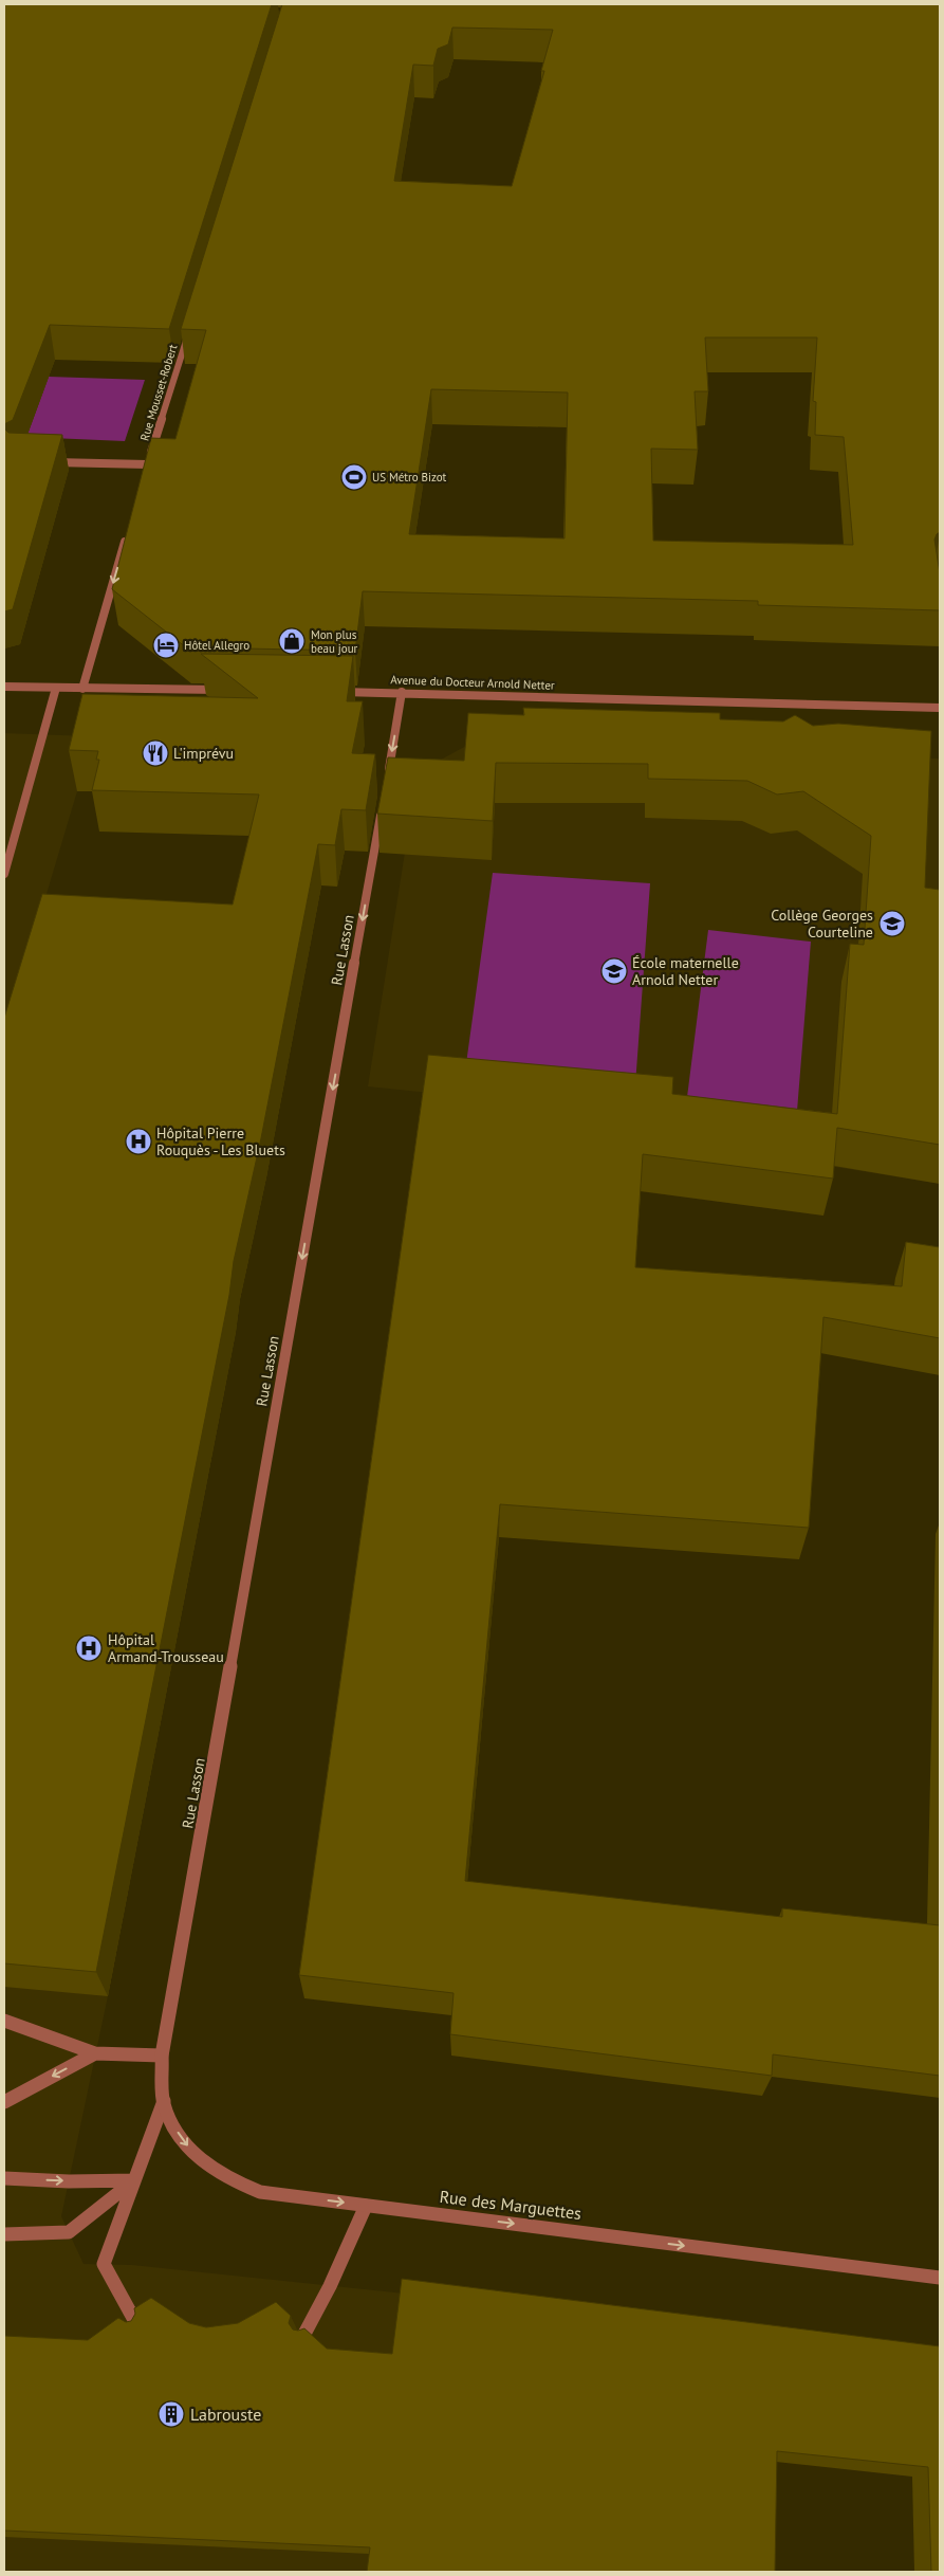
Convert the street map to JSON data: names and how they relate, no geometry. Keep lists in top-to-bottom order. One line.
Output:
{"streets":{"street":["Rue Mousset-Robert","Avenue du Docteur Arnold Netter","Rue Lasson","Rue des Marguettes"]},"crossings":[["Rue Lasson","Rue des Marguettes"]],"one_way":["Rue Lasson","Rue des Marguettes"],"places":{"sports":["US Métro Bizot"],"shop":["Mon plus beau jour"],"hotel":["Hôtel Allegro"],"restaurant":["L'imprévu"],"school or university":["Collège Georges Courteline","École maternelle Arnold Netter"],"hospital":["Hôpital Pierre Rouquès - Les Bluets","Hôpital Armand-Trousseau"],"building":["Labrouste"]}}
